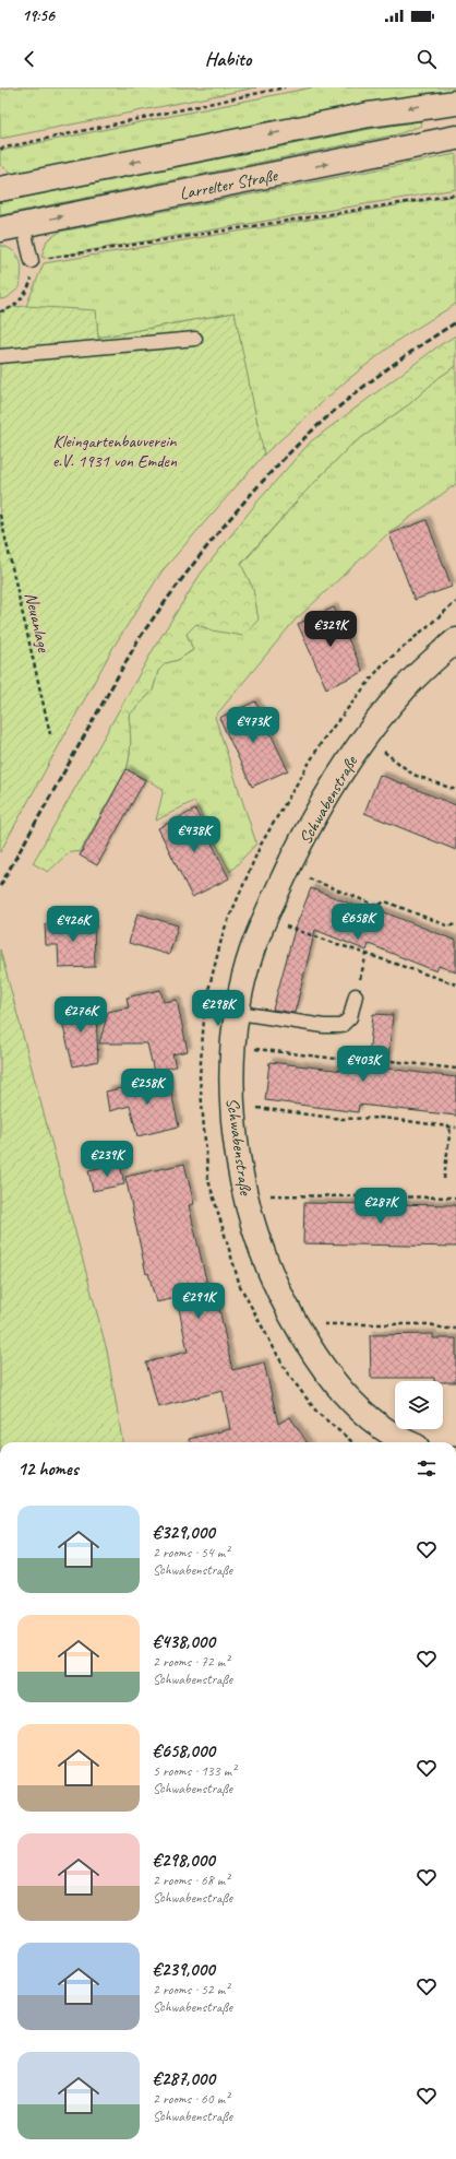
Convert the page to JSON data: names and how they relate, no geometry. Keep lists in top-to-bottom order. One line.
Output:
{"streets":{"street":["Larrelter Straße","Schwabenstraße"],"path":["Neuanlage"]},"parks":["Kleingartenbauverein e.V. 1931 von Emden"],"page":{"status":"19:56","header":"Habito","price":["€329K","€473K","€438K","€658K","€426K","€298K","€276K","€403K","€258K","€239K","€287K","€291K"],"heading":"12 homes","list":[{"name":"€329,000","note":"2 rooms · 54 m² · Schwabenstraße"},{"name":"€438,000","note":"2 rooms · 72 m² · Schwabenstraße"},{"name":"€658,000","note":"5 rooms · 133 m² · Schwabenstraße"},{"name":"€298,000","note":"2 rooms · 68 m² · Schwabenstraße"},{"name":"€239,000","note":"2 rooms · 52 m² · Schwabenstraße"},{"name":"€287,000","note":"2 rooms · 60 m² · Schwabenstraße"}]}}
